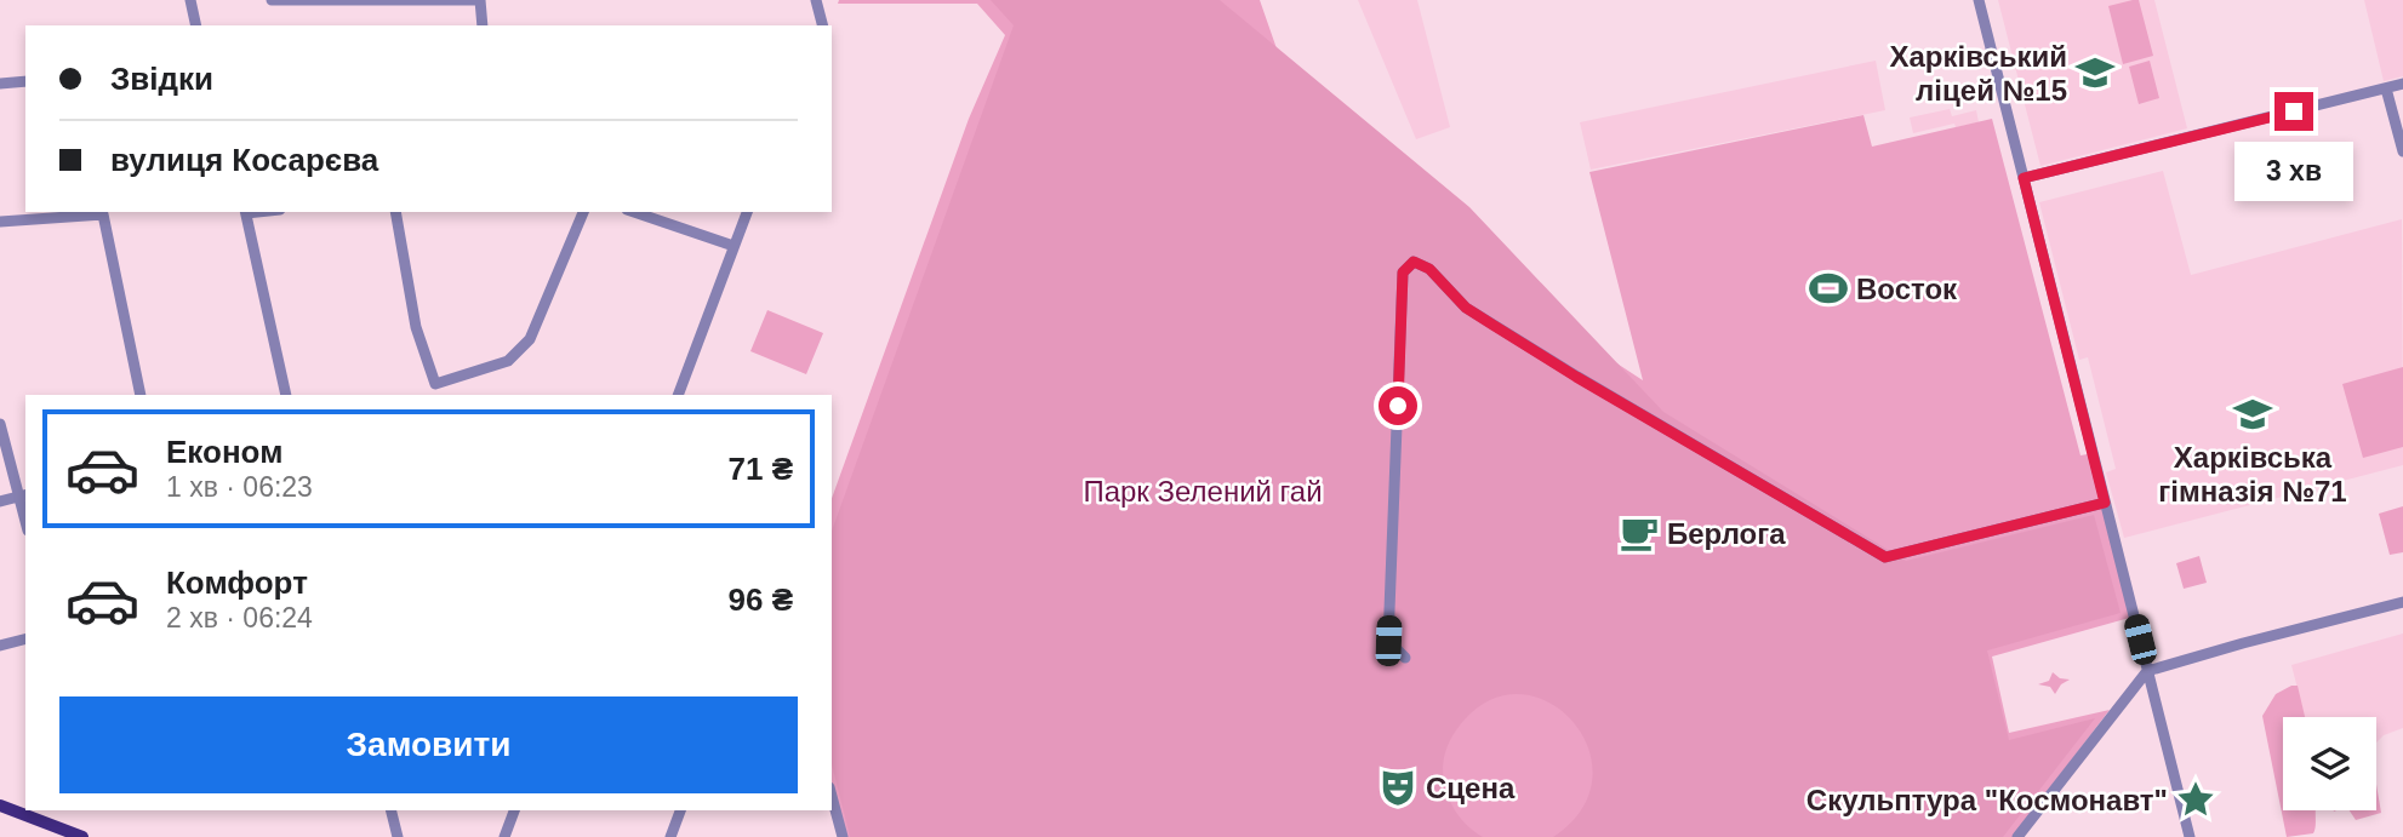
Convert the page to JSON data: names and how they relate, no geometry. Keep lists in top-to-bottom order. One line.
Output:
{"parks":["Парк Зелений гай"],"places":{"school or university":["Харківський ліцей №15","Харківська гімназія №71"],"sports":["Восток"],"cafe":["Берлога"],"theatre":["Сцена"],"place":["Скульптура \"Космонавт\""]},"page":{"banner":["Звідки","вулиця Косарєва"],"bubble":"3 хв","list":[{"name":"Економ","note":"1 хв · 06:23","value":"71 ₴"},{"name":"Комфорт","note":"2 хв · 06:24","value":"96 ₴"}],"buttons":"Замовити"}}
